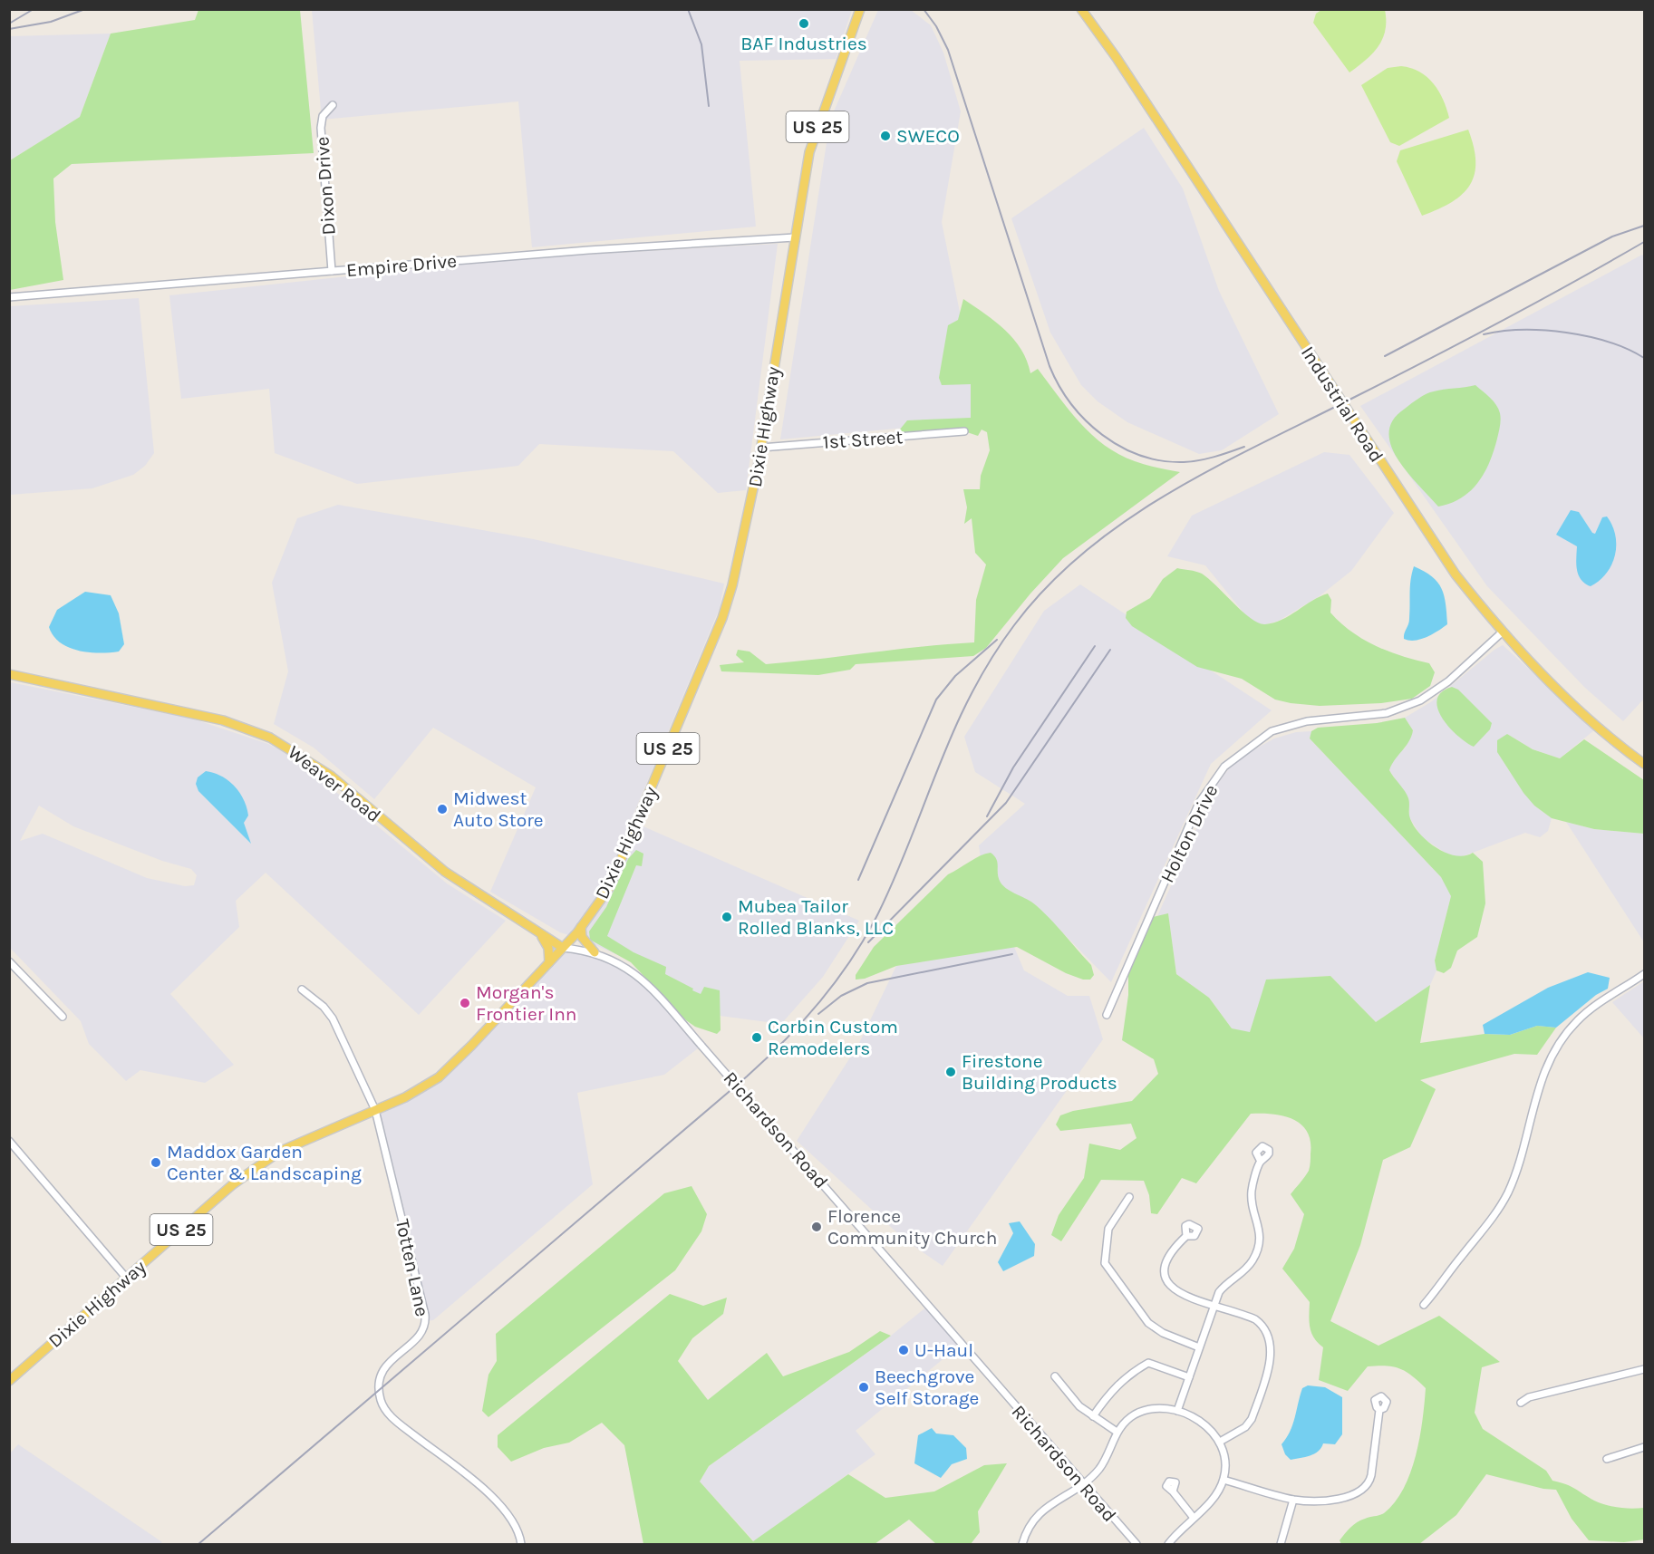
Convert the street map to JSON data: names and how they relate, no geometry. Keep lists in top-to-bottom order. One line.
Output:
{"streets":{"main road":["US 25","Industrial Road","Dixie Highway","Weaver Road"],"street":["Dixon Drive","Empire Drive","1st Street","Holton Drive","Richardson Road","Totten Lane"]},"crossings":[["Dixon Drive","Empire Drive"],["Empire Drive","Dixie Highway"],["Industrial Road","Holton Drive"],["Dixie Highway","1st Street"],["Dixie Highway","Weaver Road"],["Dixie Highway","Richardson Road"],["Dixie Highway","Totten Lane"],["Weaver Road","Richardson Road"]],"places":["BAF Industries","SWECO","Midwest Auto Store","Mubea Tailor Rolled Blanks, LLC","Morgan's Frontier Inn","Corbin Custom Remodelers","Firestone Building Products","Maddox Garden Center & Landscaping","Florence Community Church","U-Haul","Beechgrove Self Storage"]}
